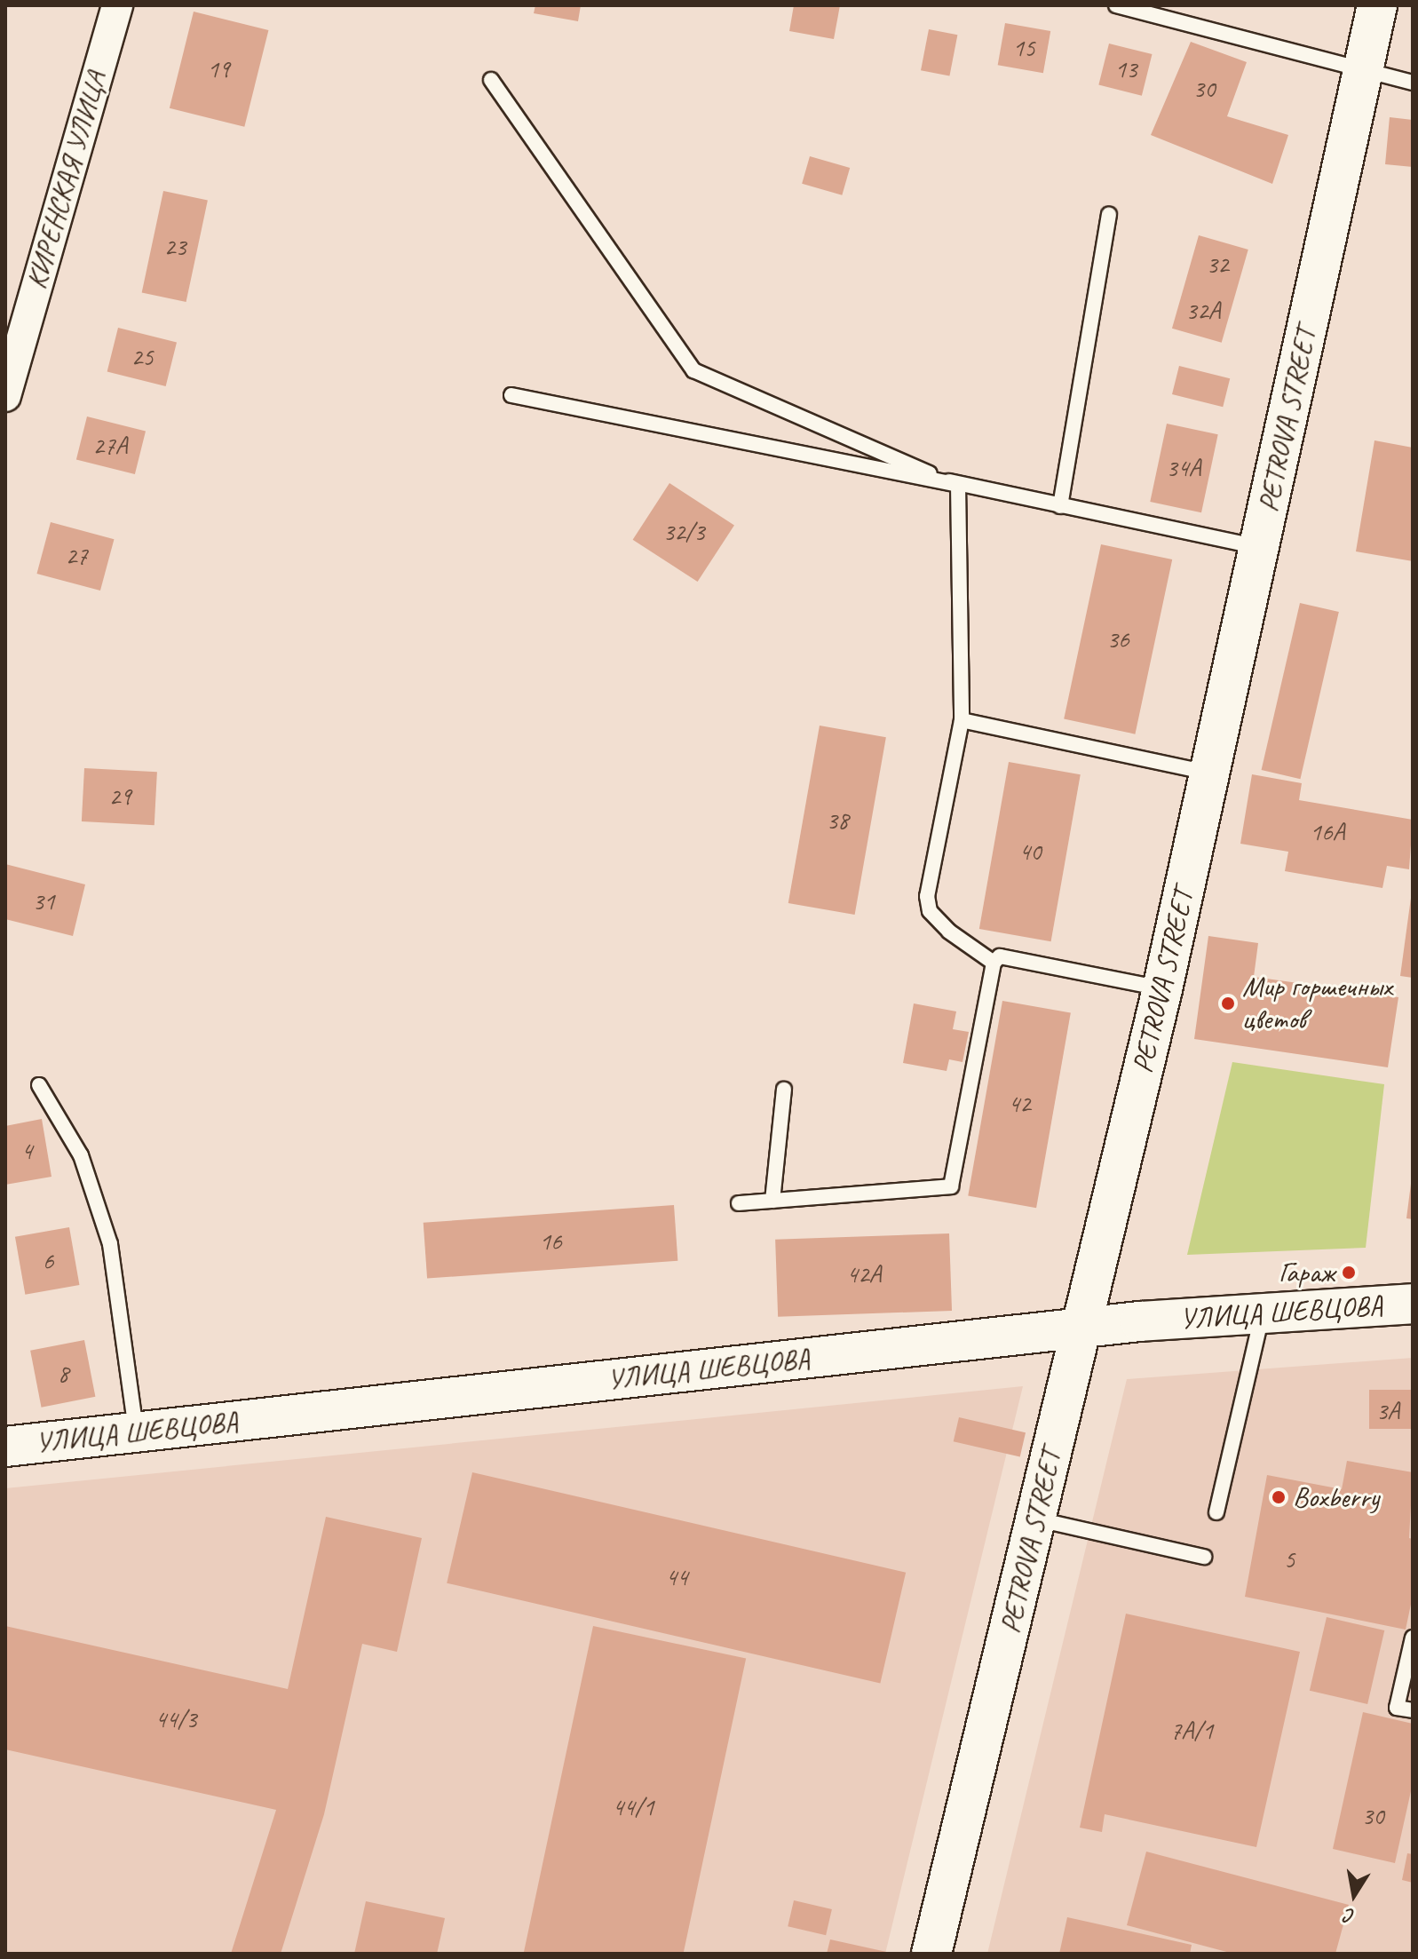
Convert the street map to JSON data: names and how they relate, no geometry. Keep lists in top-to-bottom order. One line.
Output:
{"streets":{"street":["КИРЕНСКАЯ УЛИЦА","PETROVA STREET","УЛИЦА ШЕВЦОВА"]},"crossings":[["PETROVA STREET","УЛИЦА ШЕВЦОВА"]],"places":["Мир горшечных цветов","Гараж","Boxberry"],"house_numbers":["15","19","13","30","23","32","32А","25","27А","34А","32/3","27","36","29","38","16А","40","31","42","4","16","6","42А","8","3А","5","44","44/3","7А/1","44/1","30"],"north":"bottom"}
